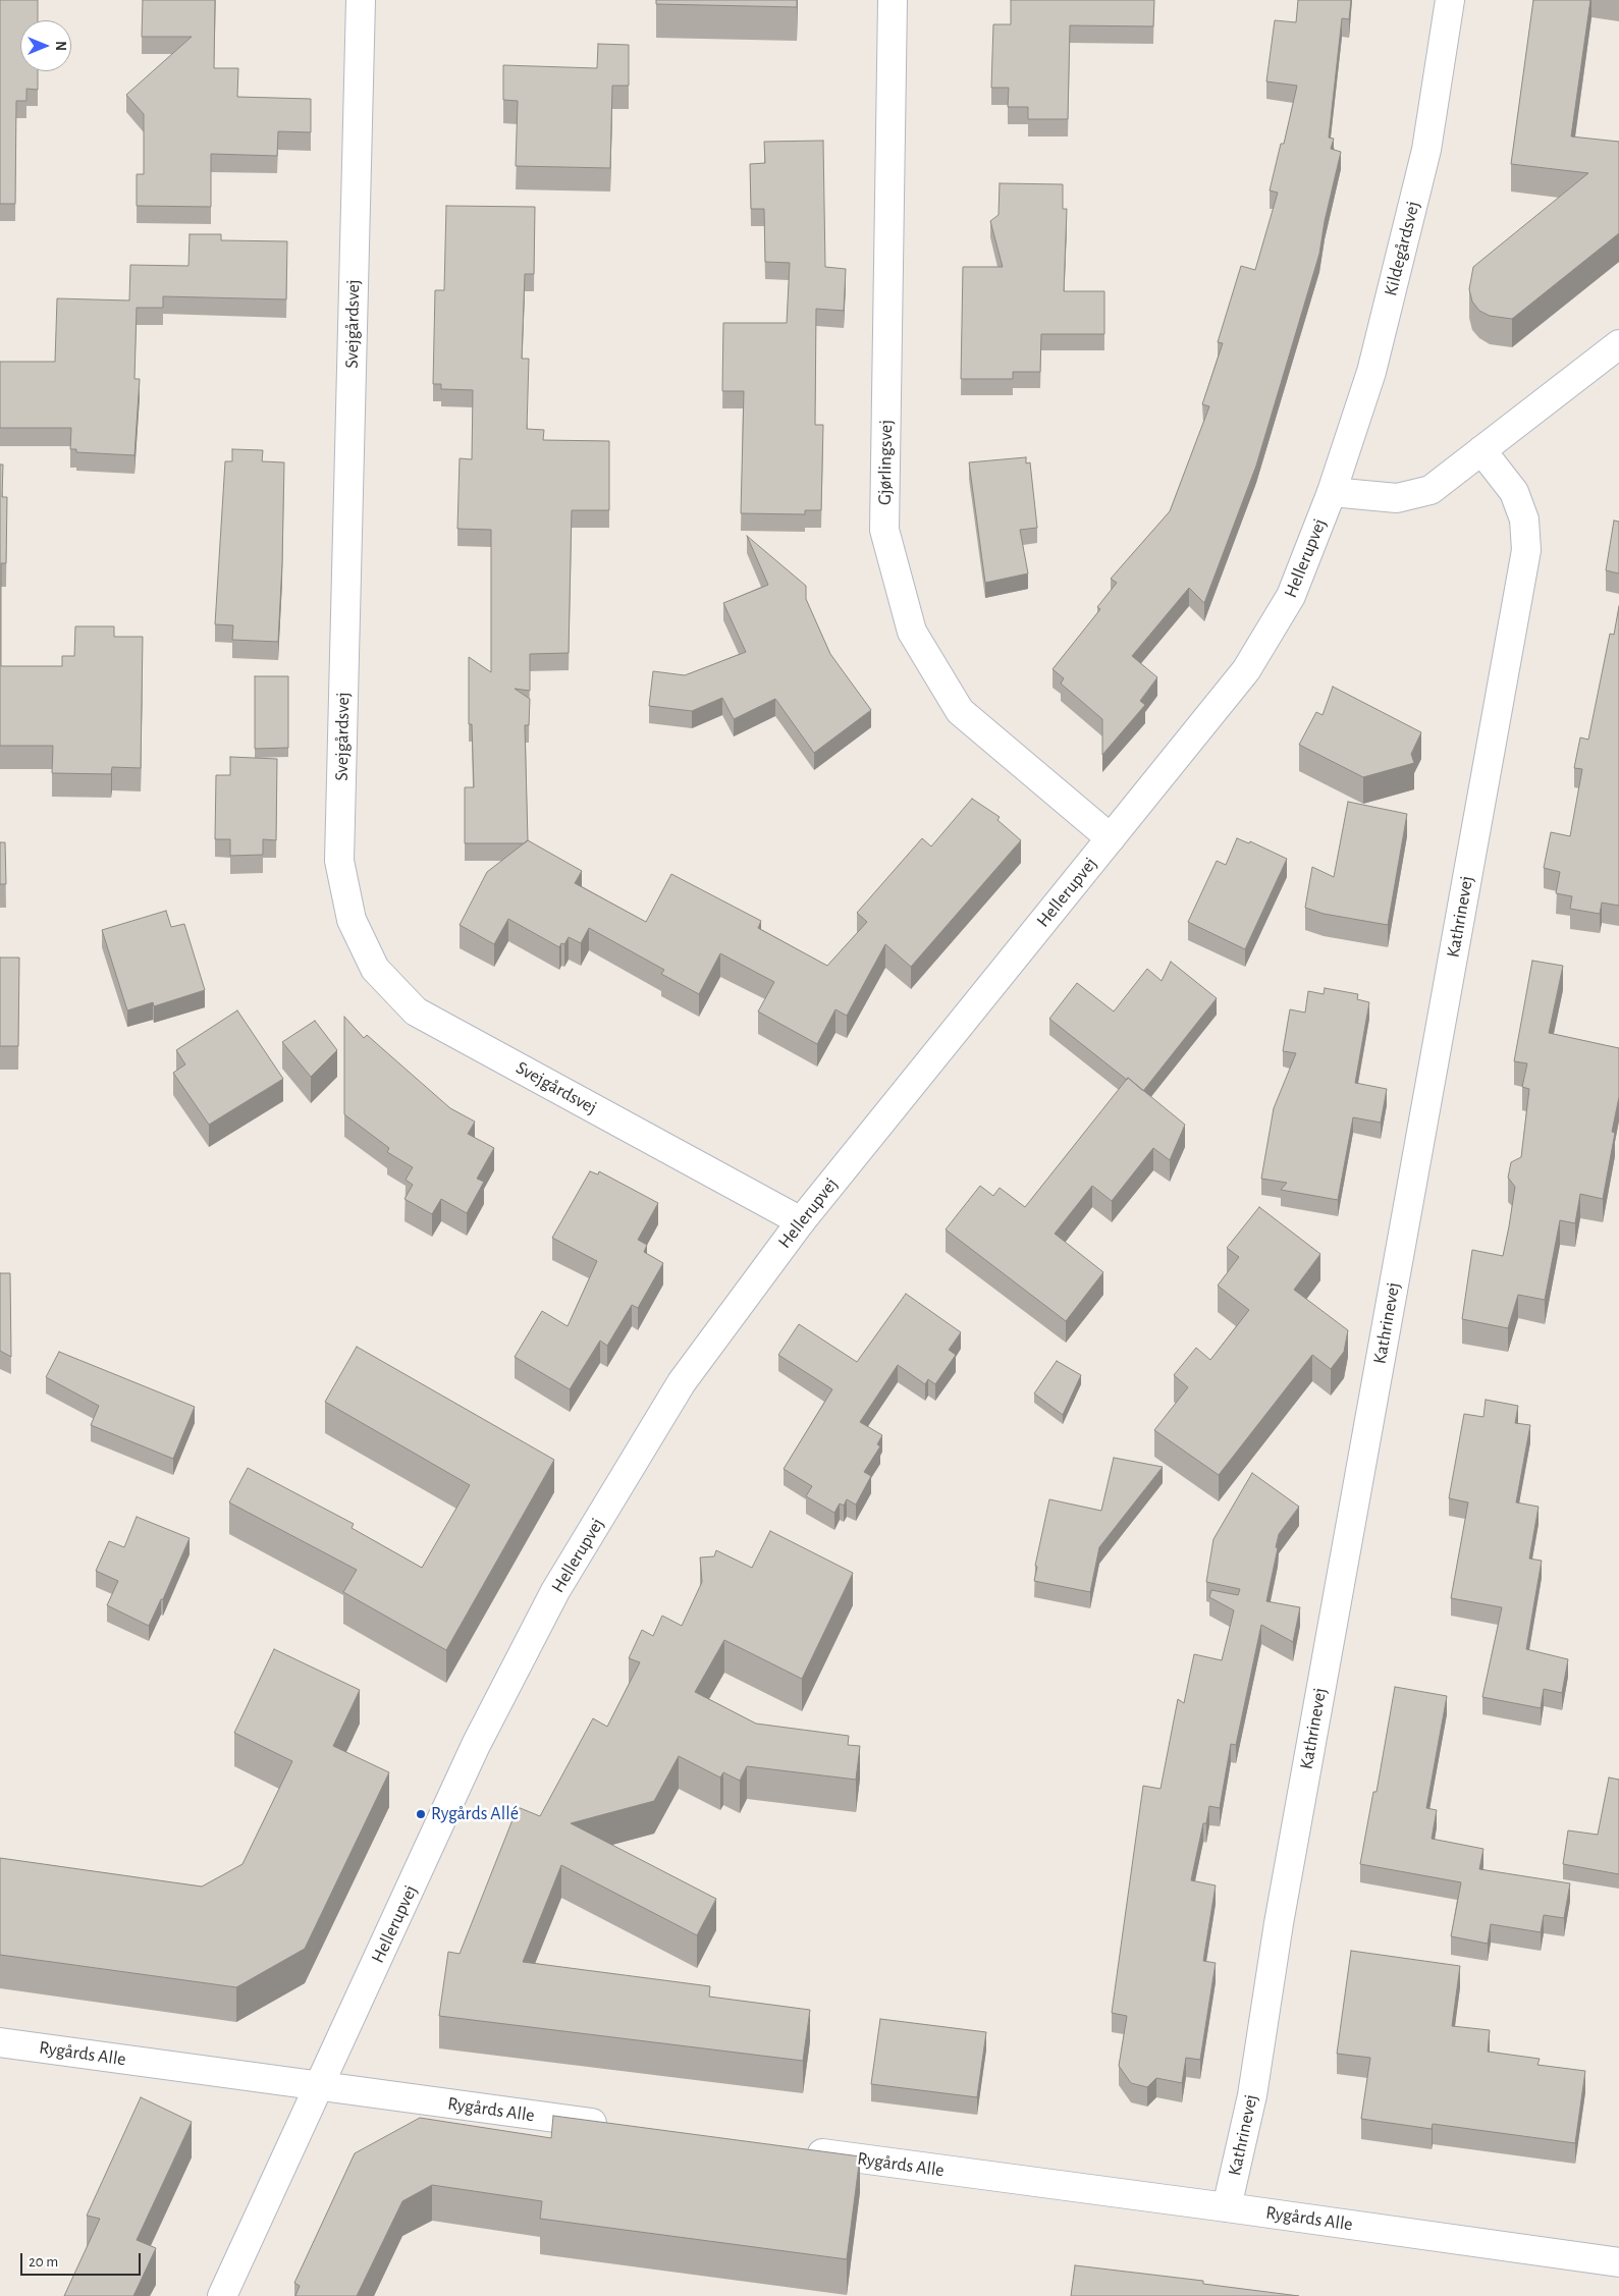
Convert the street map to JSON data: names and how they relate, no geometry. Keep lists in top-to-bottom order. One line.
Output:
{"streets":{"street":["Kildegårdsvej","Svejgårdsvej","Gjørlingsvej","Hellerupvej","Kathrinevej","Rygårds Alle"]},"crossings":[["Kildegårdsvej","Hellerupvej"],["Svejgårdsvej","Hellerupvej"],["Gjørlingsvej","Hellerupvej"],["Hellerupvej","Rygårds Alle"],["Kathrinevej","Rygårds Alle"]],"places":["Rygårds Allé"],"scale_bar":"20 m","north":"right"}
